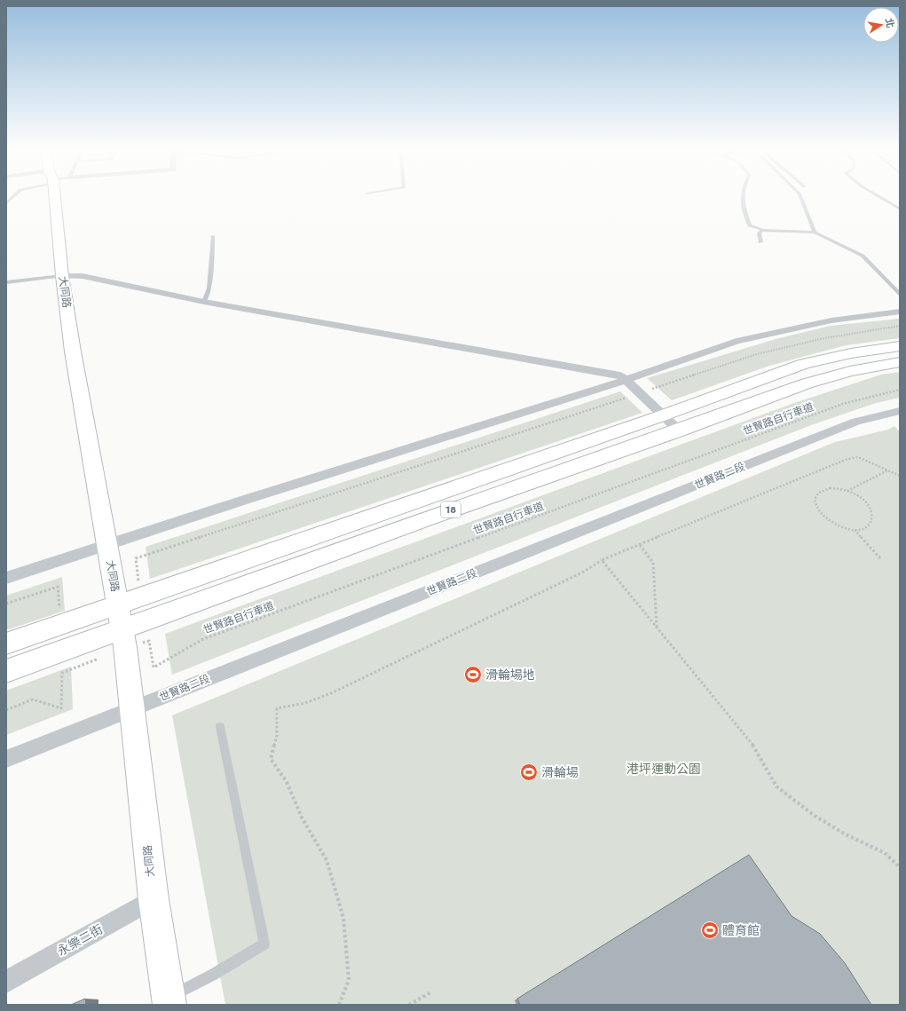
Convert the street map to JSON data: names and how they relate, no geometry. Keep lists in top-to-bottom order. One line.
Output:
{"streets":{"main road":["大同路","18"],"street":["世賢路二段","永樂二街"],"path":["世賢路自行車道"]},"crossings":[["大同路","世賢路二段"],["大同路","18"],["大同路","永樂二街"]],"parks":["港坪運動公園"],"places":{"sports":["滑輪場地","滑輪場","體育館"]},"north":"right"}
